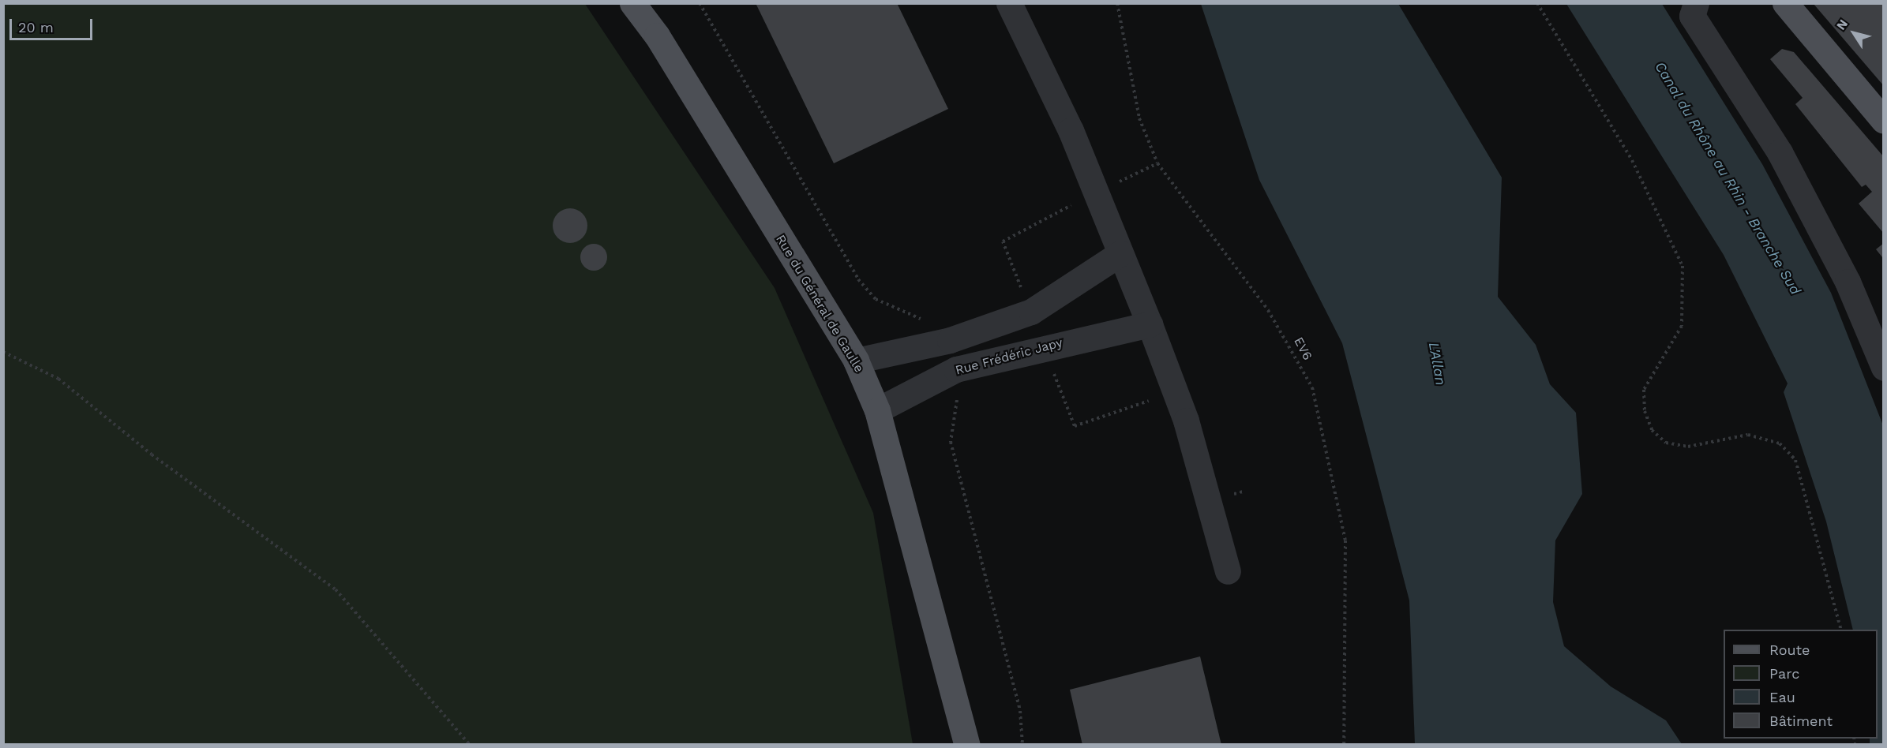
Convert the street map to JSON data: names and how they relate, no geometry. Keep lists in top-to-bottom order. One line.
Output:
{"streets":{"main road":["Rue du Général de Gaulle"],"street":["Rue Frédéric Japy"],"path":["EV6"]},"crossings":[["Rue du Général de Gaulle","Rue Frédéric Japy"]],"water":["Canal du Rhône au Rhin - Branche Sud","L'Allan"],"legend":["Route","Parc","Eau","Bâtiment"],"scale_bar":"20 m","north":"top left"}
